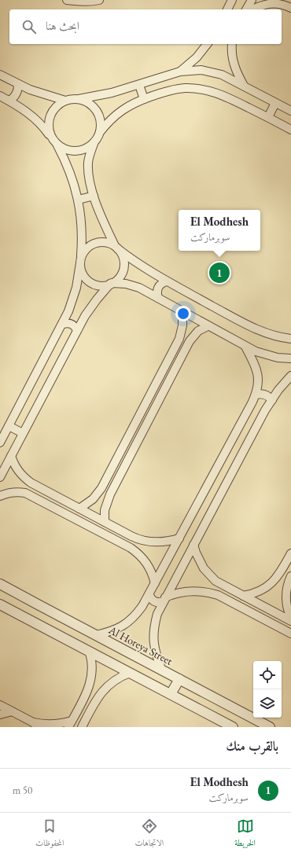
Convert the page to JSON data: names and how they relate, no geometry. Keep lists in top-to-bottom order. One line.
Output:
{"streets":{"street":["Al Horeya Street"]},"page":{"search":"ابحث هنا","popup":["El Modhesh","سوبرماركت"],"pins":"1","heading":"بالقرب منك","list":[{"mark":"1","name":"El Modhesh","note":"سوبرماركت","value":"50 m"}],"nav":["الخريطة","الاتجاهات","المحفوظات"]}}
